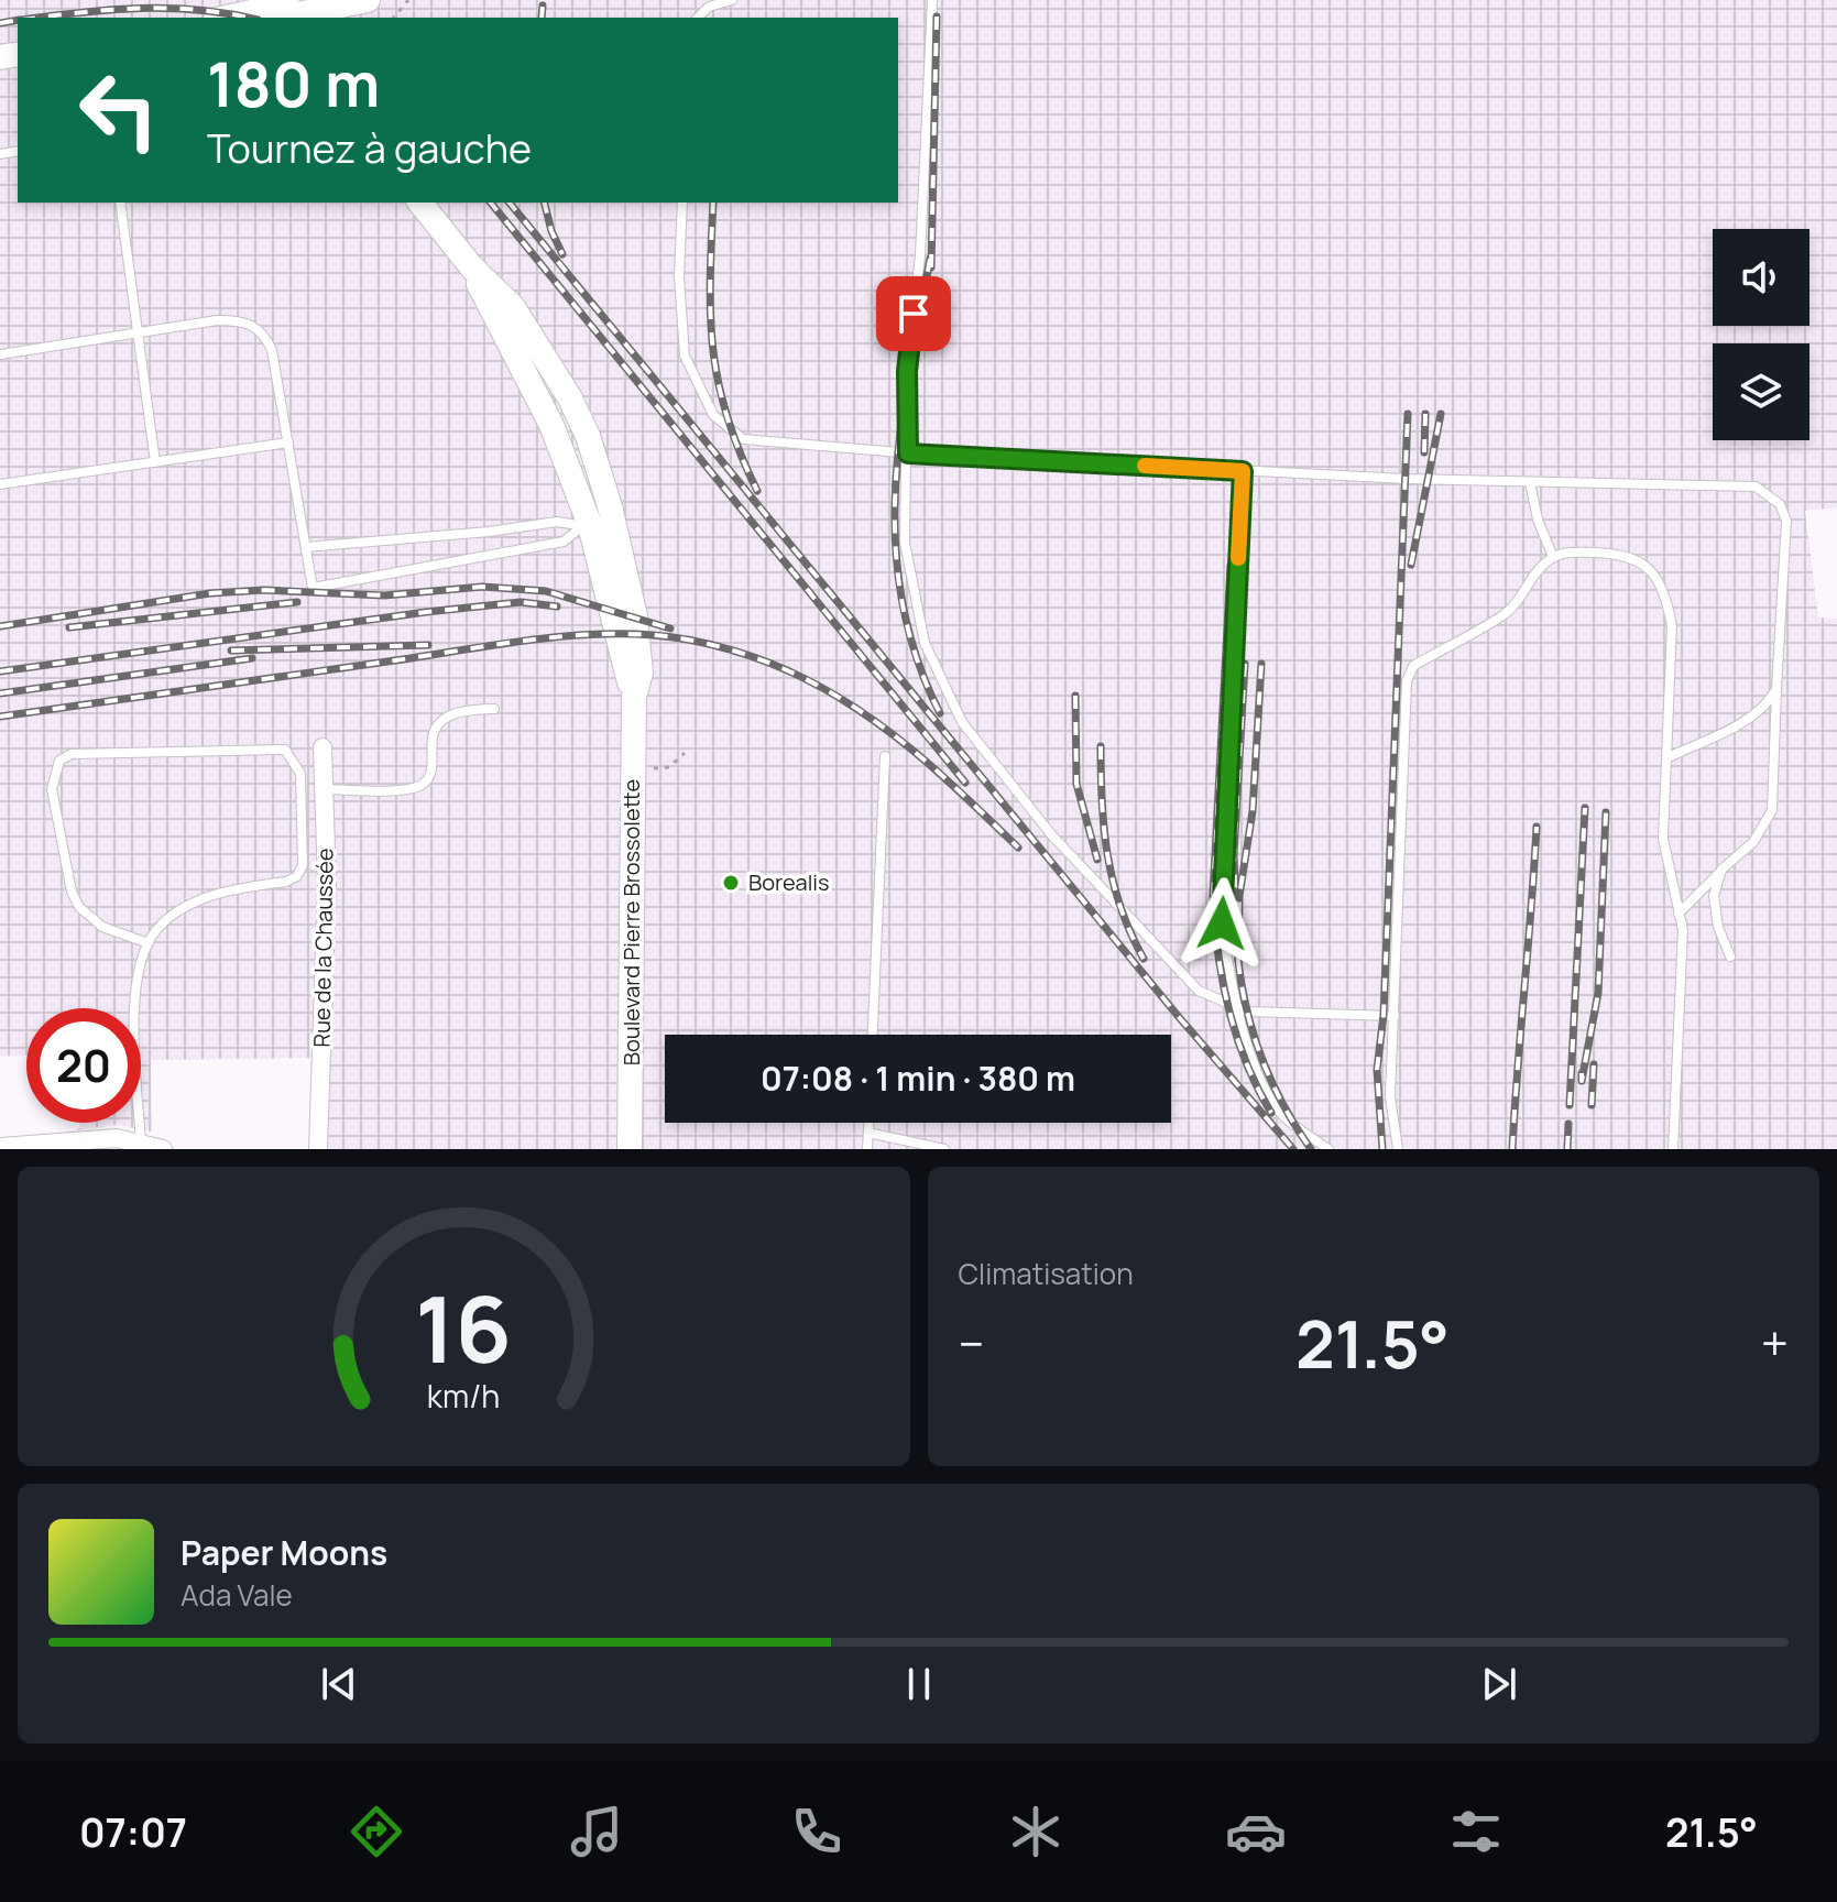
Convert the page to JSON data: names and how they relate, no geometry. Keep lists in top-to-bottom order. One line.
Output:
{"streets":{"main road":["Boulevard Pierre Brossolette"],"street":["Rue de la Chaussée"]},"places":["Borealis"],"page":{"turn":["180 m","Tournez à gauche"],"limit":"20","trip":"07:08 · 1 min · 380 m","tile":"Climatisation","heat":["−","21.5°","+"],"song":["Paper Moons","Ada Vale"],"tabs":["07:07","21.5°"],"gauge":["16","km/h"]}}
